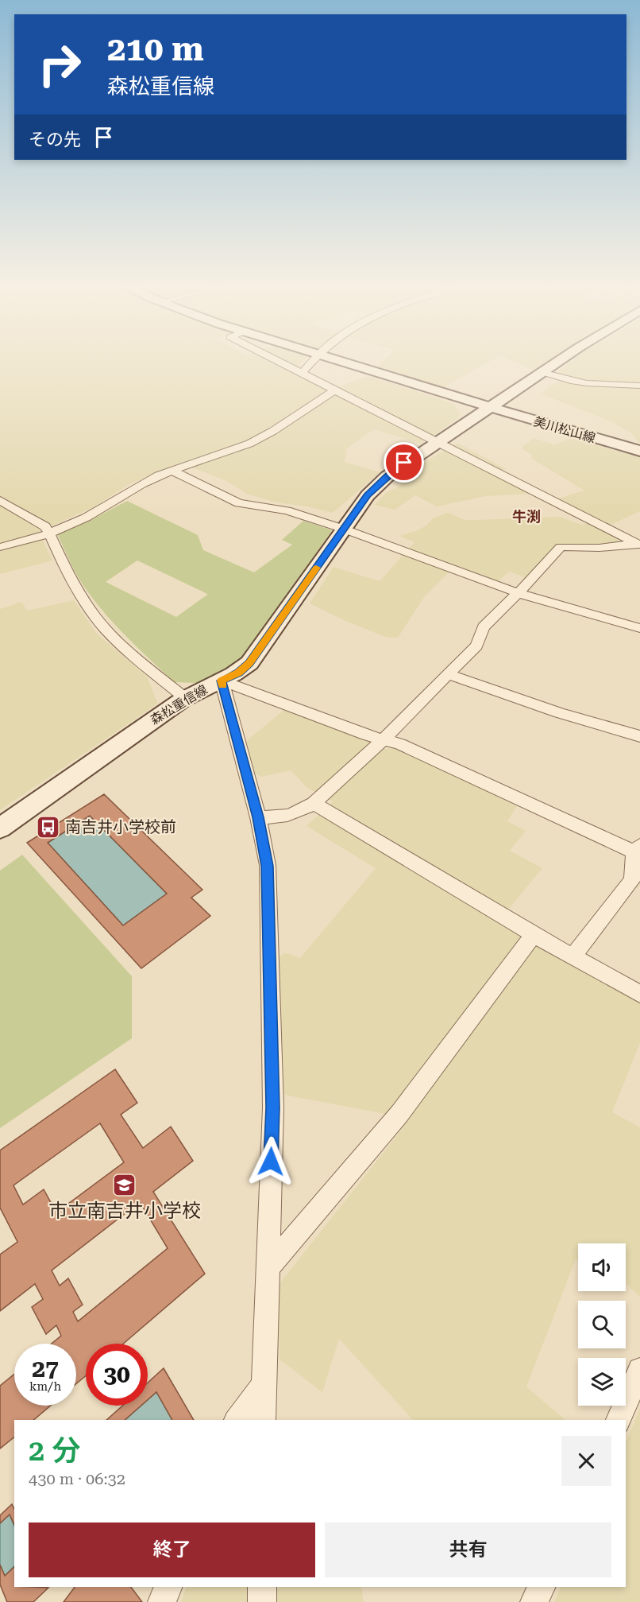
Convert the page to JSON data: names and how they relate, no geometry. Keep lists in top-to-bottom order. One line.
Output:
{"streets":{"main road":["美川松山線","森松重信線"]},"crossings":[["美川松山線","森松重信線"]],"districts":["牛渕"],"places":{"bus stop":["南吉井小学校前"],"school or university":["市立南吉井小学校"]},"page":{"turn":["210 m","森松重信線"],"then":"その先","speed":"27 km/h","limit":"30","heading":["2 分","430 m · 06:32"],"buttons":["終了","共有"]}}
